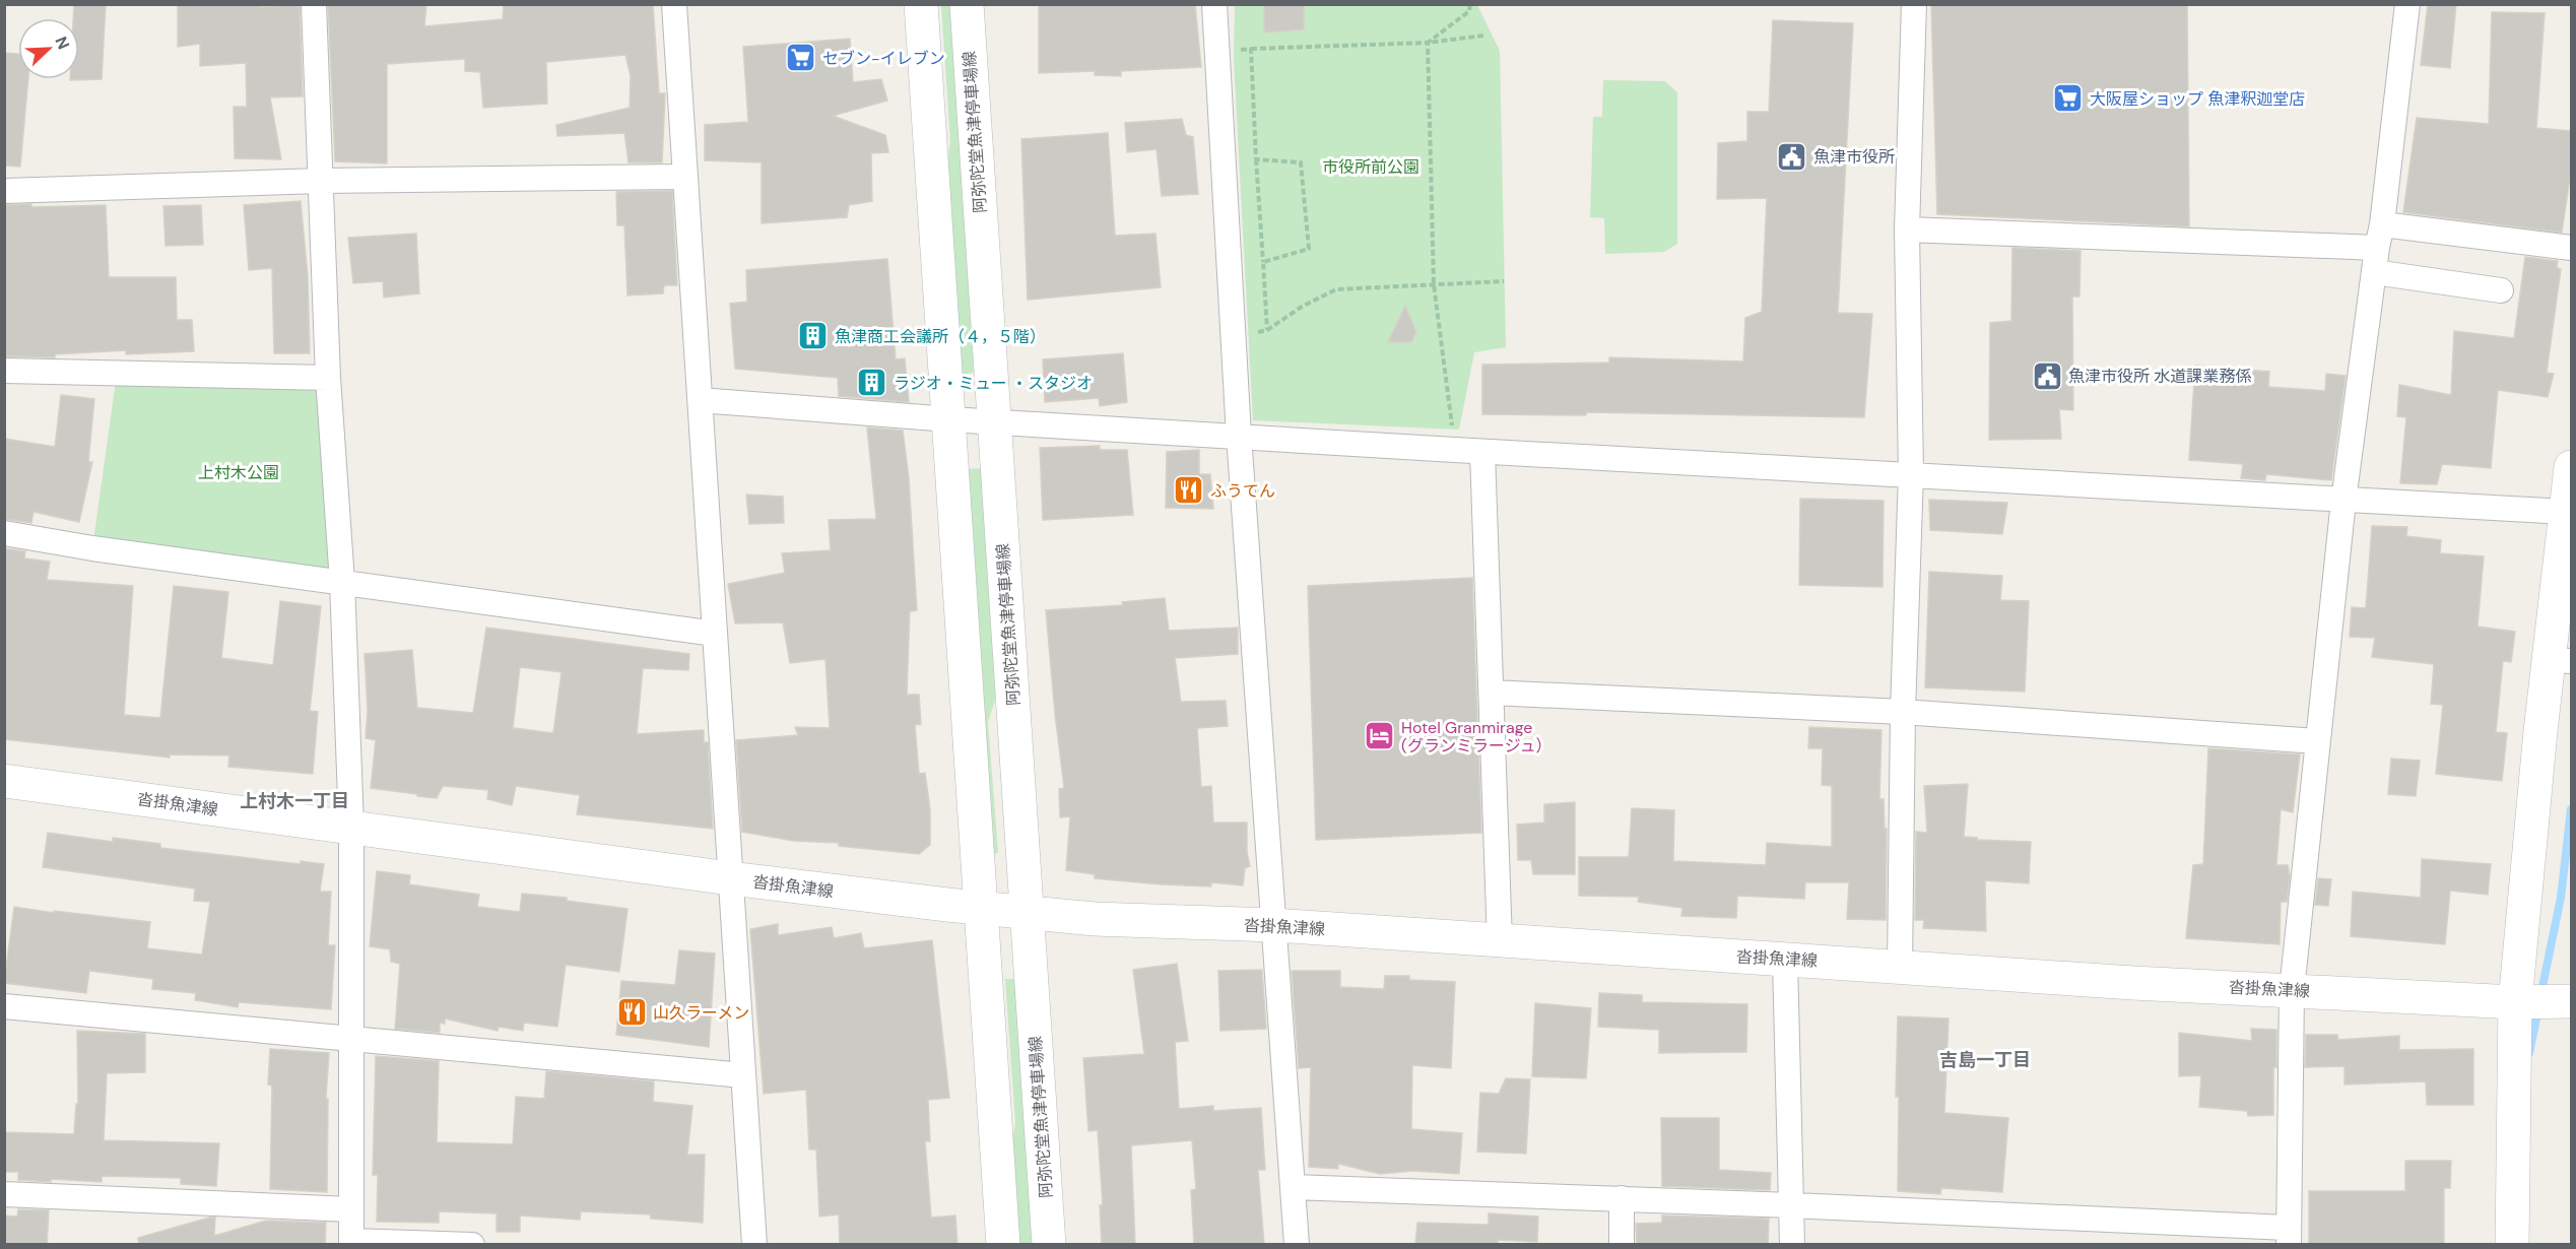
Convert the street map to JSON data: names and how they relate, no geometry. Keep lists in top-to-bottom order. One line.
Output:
{"streets":{"main road":["阿弥陀堂魚津停車場線","沓掛魚津線"]},"crossings":[["阿弥陀堂魚津停車場線","沓掛魚津線"]],"districts":["上村木一丁目","吉島一丁目"],"parks":["市役所前公園","上村木公園"],"places":{"supermarket":["セブン-イレブン","大阪屋ショップ 魚津釈迦堂店"],"public building":["魚津市役所","魚津市役所 水道課業務係"],"building":["魚津商工会議所（４，５階）","ラジオ・ミュー ・スタジオ"],"restaurant":["ふうてん","山久ラーメン"],"hotel":["Hotel Granmirage (グランミラージュ）"]},"north":"top right"}
